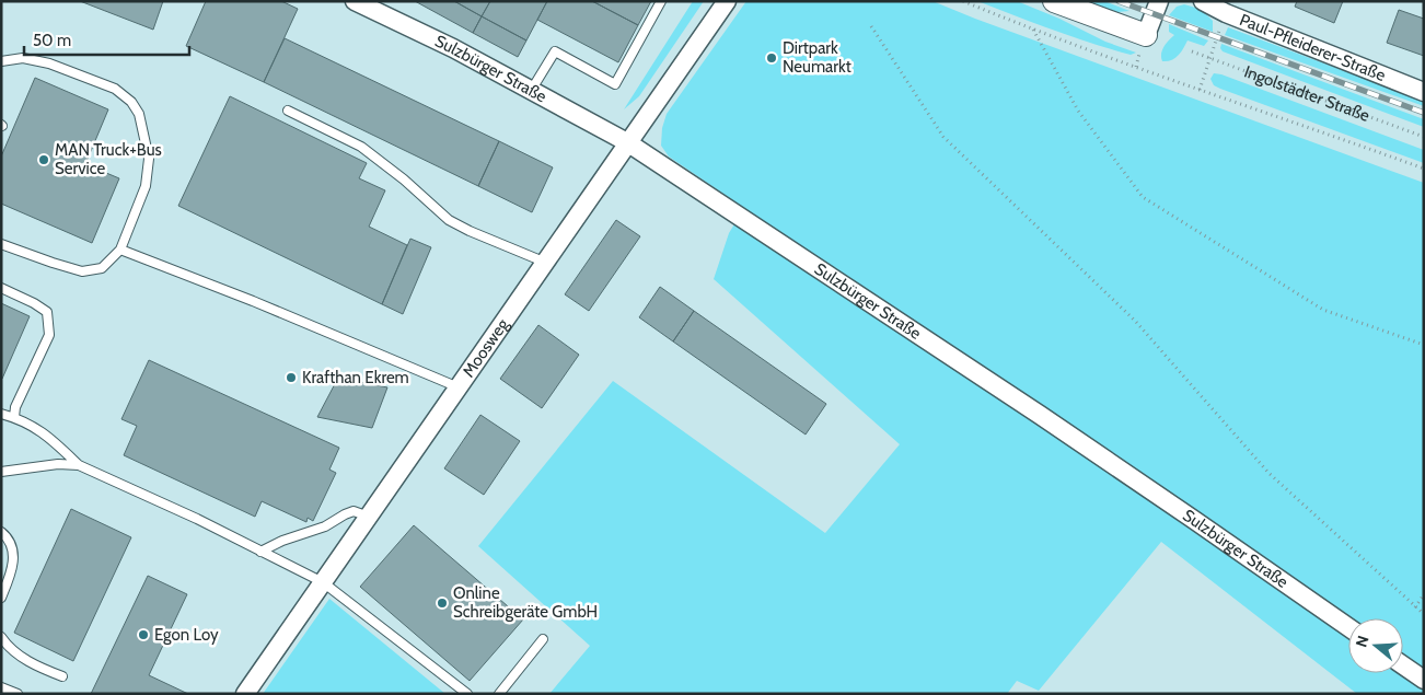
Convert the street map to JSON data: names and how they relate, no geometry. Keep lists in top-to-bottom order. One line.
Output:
{"streets":{"street":["Paul-Pfleiderer-Straße","Sulzbürger Straße","Moosweg"],"path":["Ingolstädter Straße"]},"crossings":[["Sulzbürger Straße","Moosweg"]],"places":["Dirtpark Neumarkt","MAN Truck+Bus Service","Krafthan Ekrem","Online Schreibgeräte GmbH","Egon Loy"],"scale_bar":"50 m","north":"left"}
